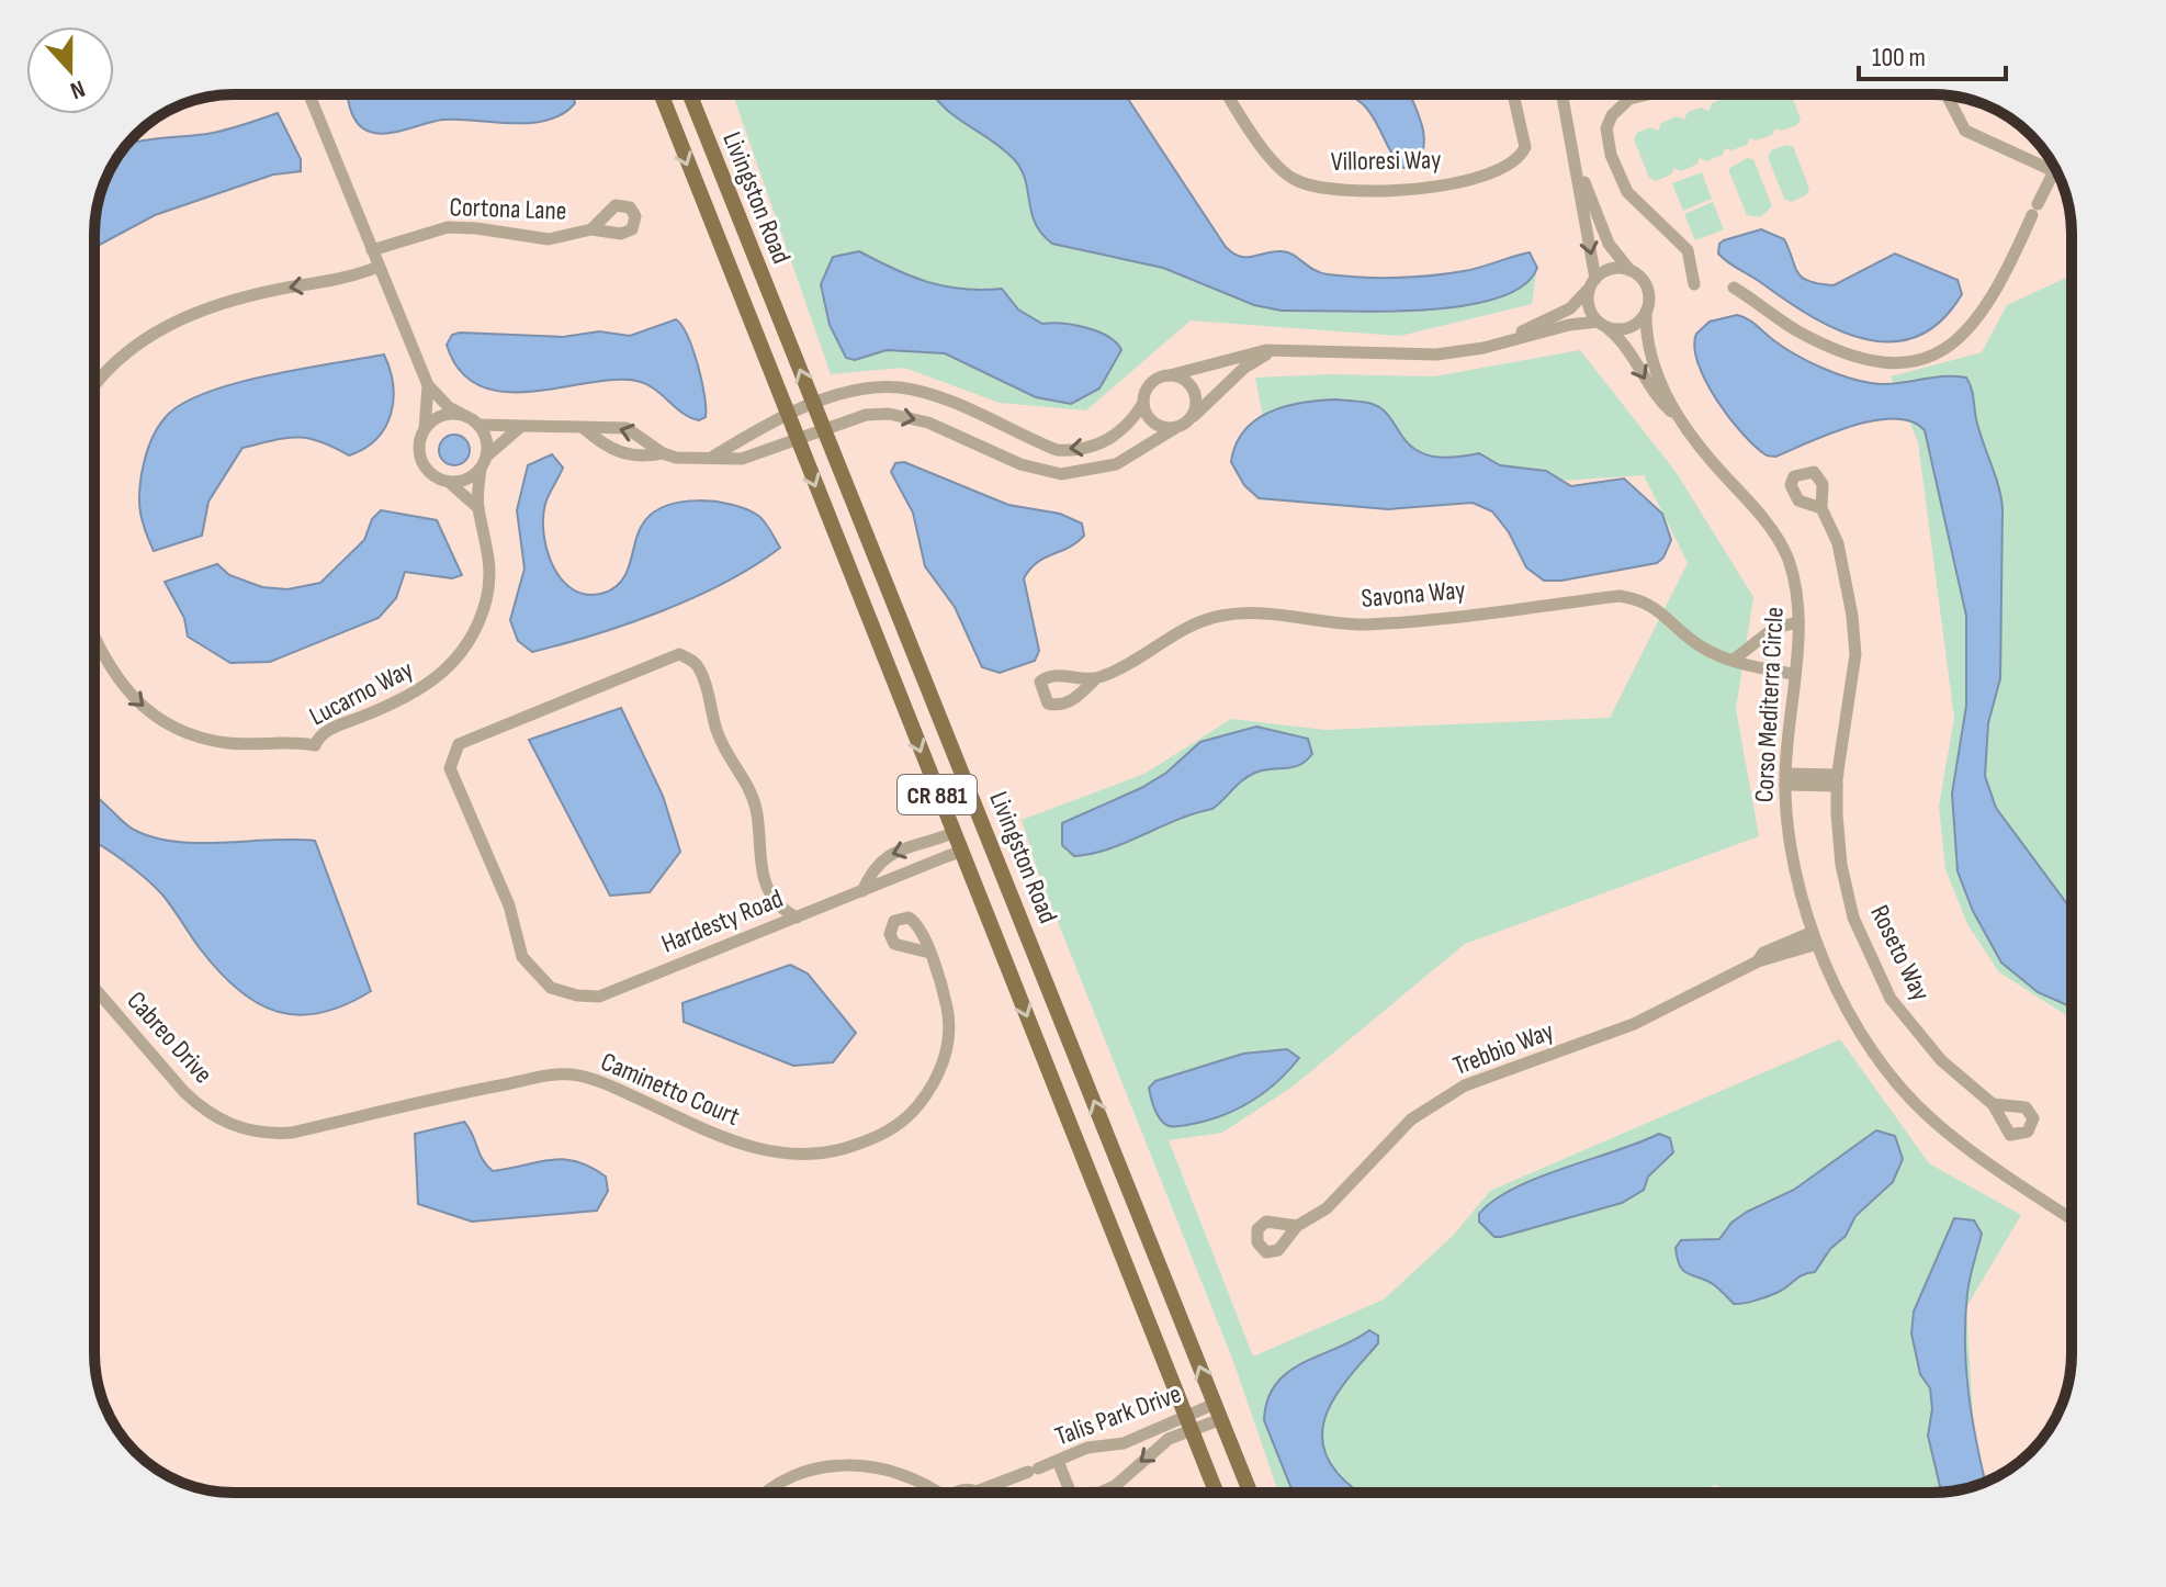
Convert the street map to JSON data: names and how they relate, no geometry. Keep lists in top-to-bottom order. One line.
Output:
{"streets":{"main road":["Livingston Road","CR 881"],"street":["Villoresi Way","Cortona Lane","Savona Way","Lucarno Way","Corso Mediterra Circle","Hardesty Road","Roseto Way","Cabreo Drive","Trebbio Way","Caminetto Court","Talis Park Drive"]},"crossings":[["Livingston Road","Hardesty Road"],["Livingston Road","Talis Park Drive"],["Savona Way","Corso Mediterra Circle"],["Corso Mediterra Circle","Trebbio Way"],["Cabreo Drive","Caminetto Court"]],"scale_bar":"100 m","north":"bottom"}
